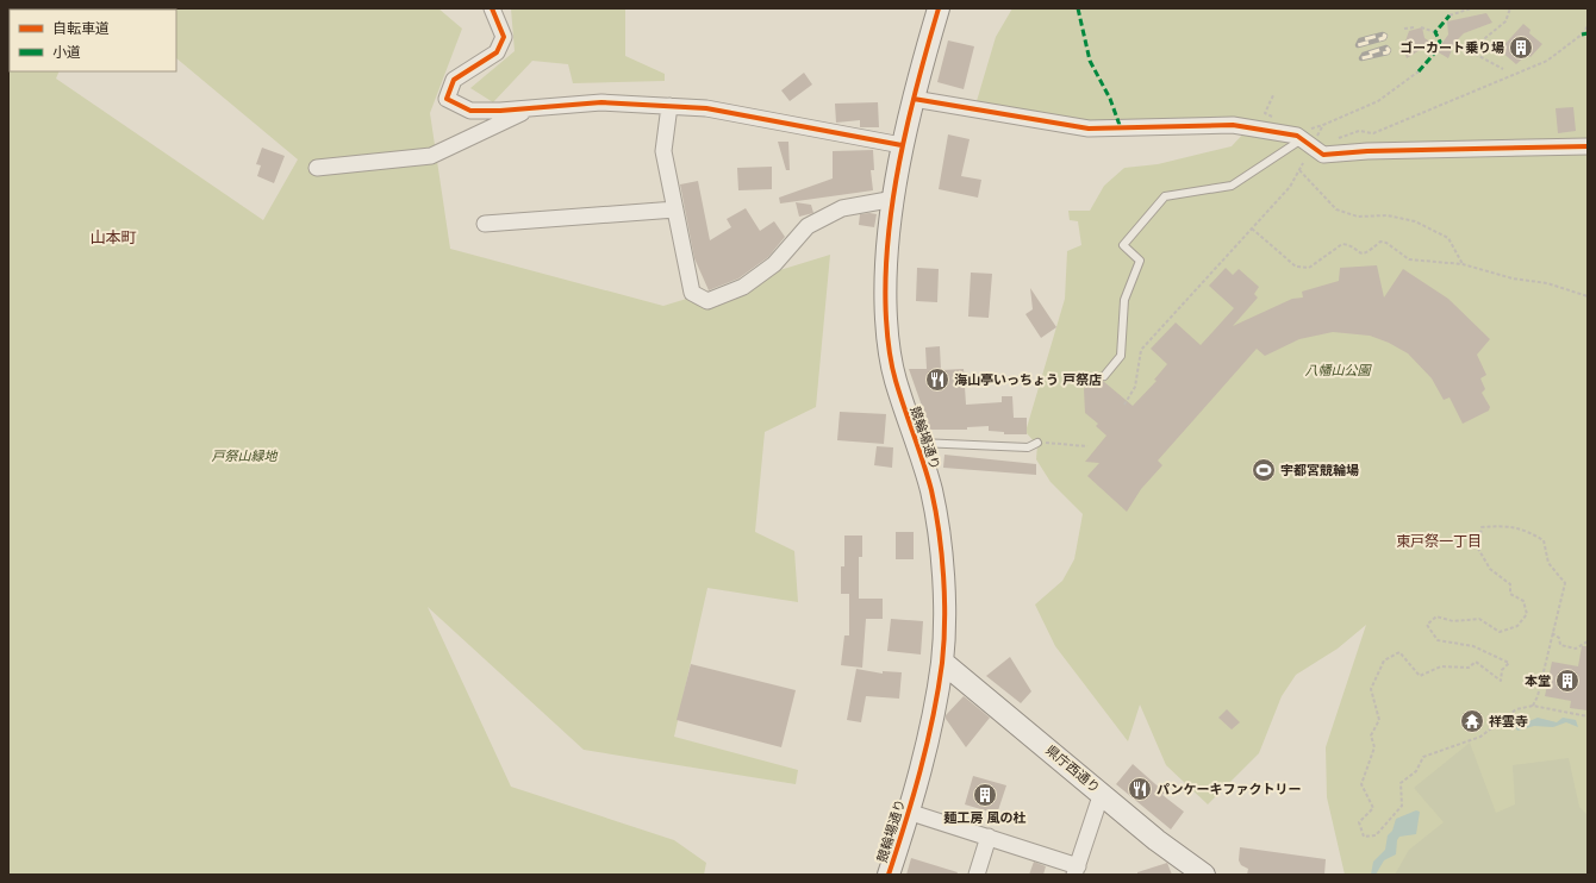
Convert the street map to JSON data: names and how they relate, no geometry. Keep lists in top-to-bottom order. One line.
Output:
{"streets":{"street":["競輪場通り","県庁西通り"]},"crossings":[["競輪場通り","県庁西通り"]],"districts":["山本町","東戸祭一丁目"],"parks":["八幡山公園","戸祭山緑地"],"places":{"building":["ゴーカート乗り場","本堂","麺工房 風の杜"],"restaurant":["海山亭いっちょう 戸祭店","パンケーキファクトリー"],"sports":["宇都宮競輪場"],"temple":["祥雲寺"]},"legend":["自転車道","小道"]}
